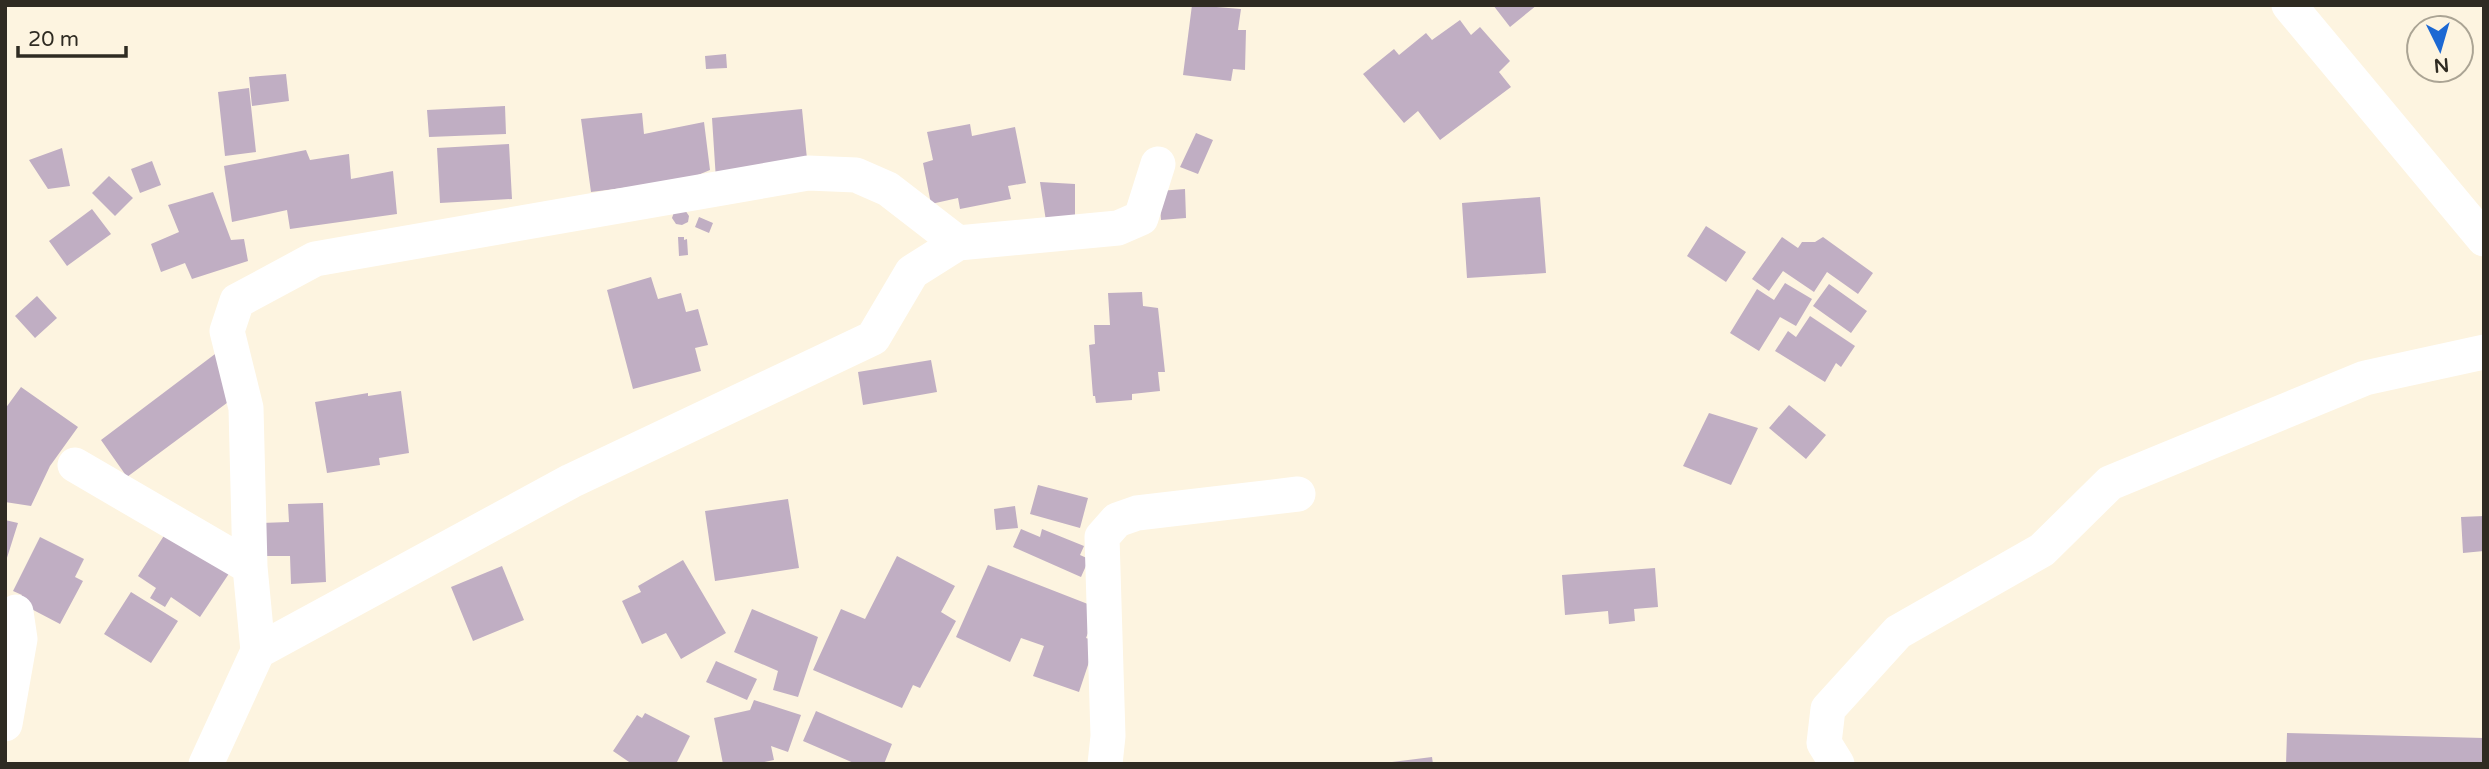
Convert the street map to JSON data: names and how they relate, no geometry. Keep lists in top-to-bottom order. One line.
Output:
{"scale_bar":"20 m","north":"bottom"}
